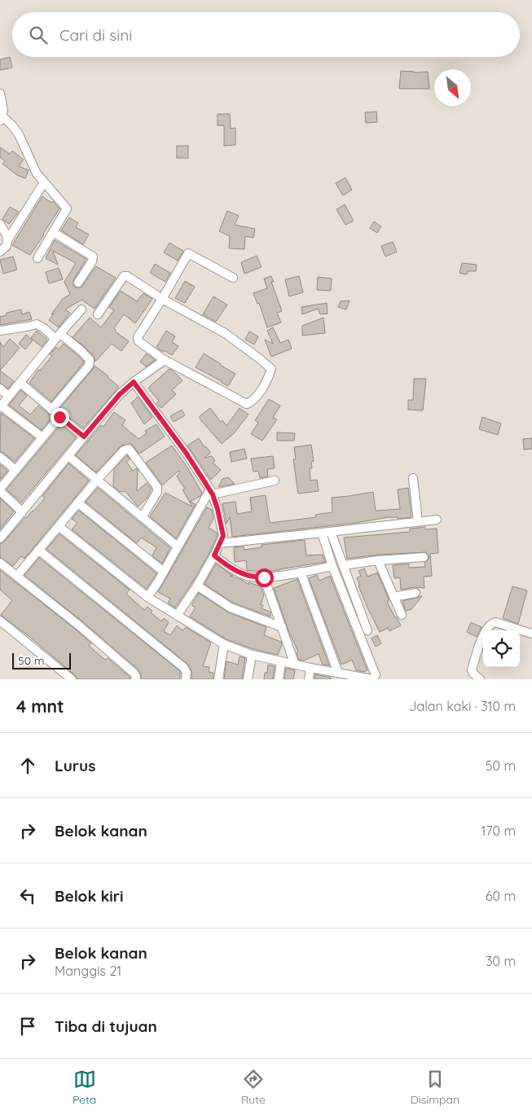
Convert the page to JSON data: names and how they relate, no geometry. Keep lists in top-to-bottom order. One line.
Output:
{"scale_bar":"50 m","north":"bottom right","page":{"search":"Cari di sini","scale":"50 m","heading":["4 mnt","Jalan kaki · 310 m"],"list":[["Lurus","50 m"],["Belok kanan","170 m"],["Belok kiri","60 m"],["Belok kanan","Manggis 21","30 m"],"Tiba di tujuan"],"nav":["Peta","Rute","Disimpan"]}}
